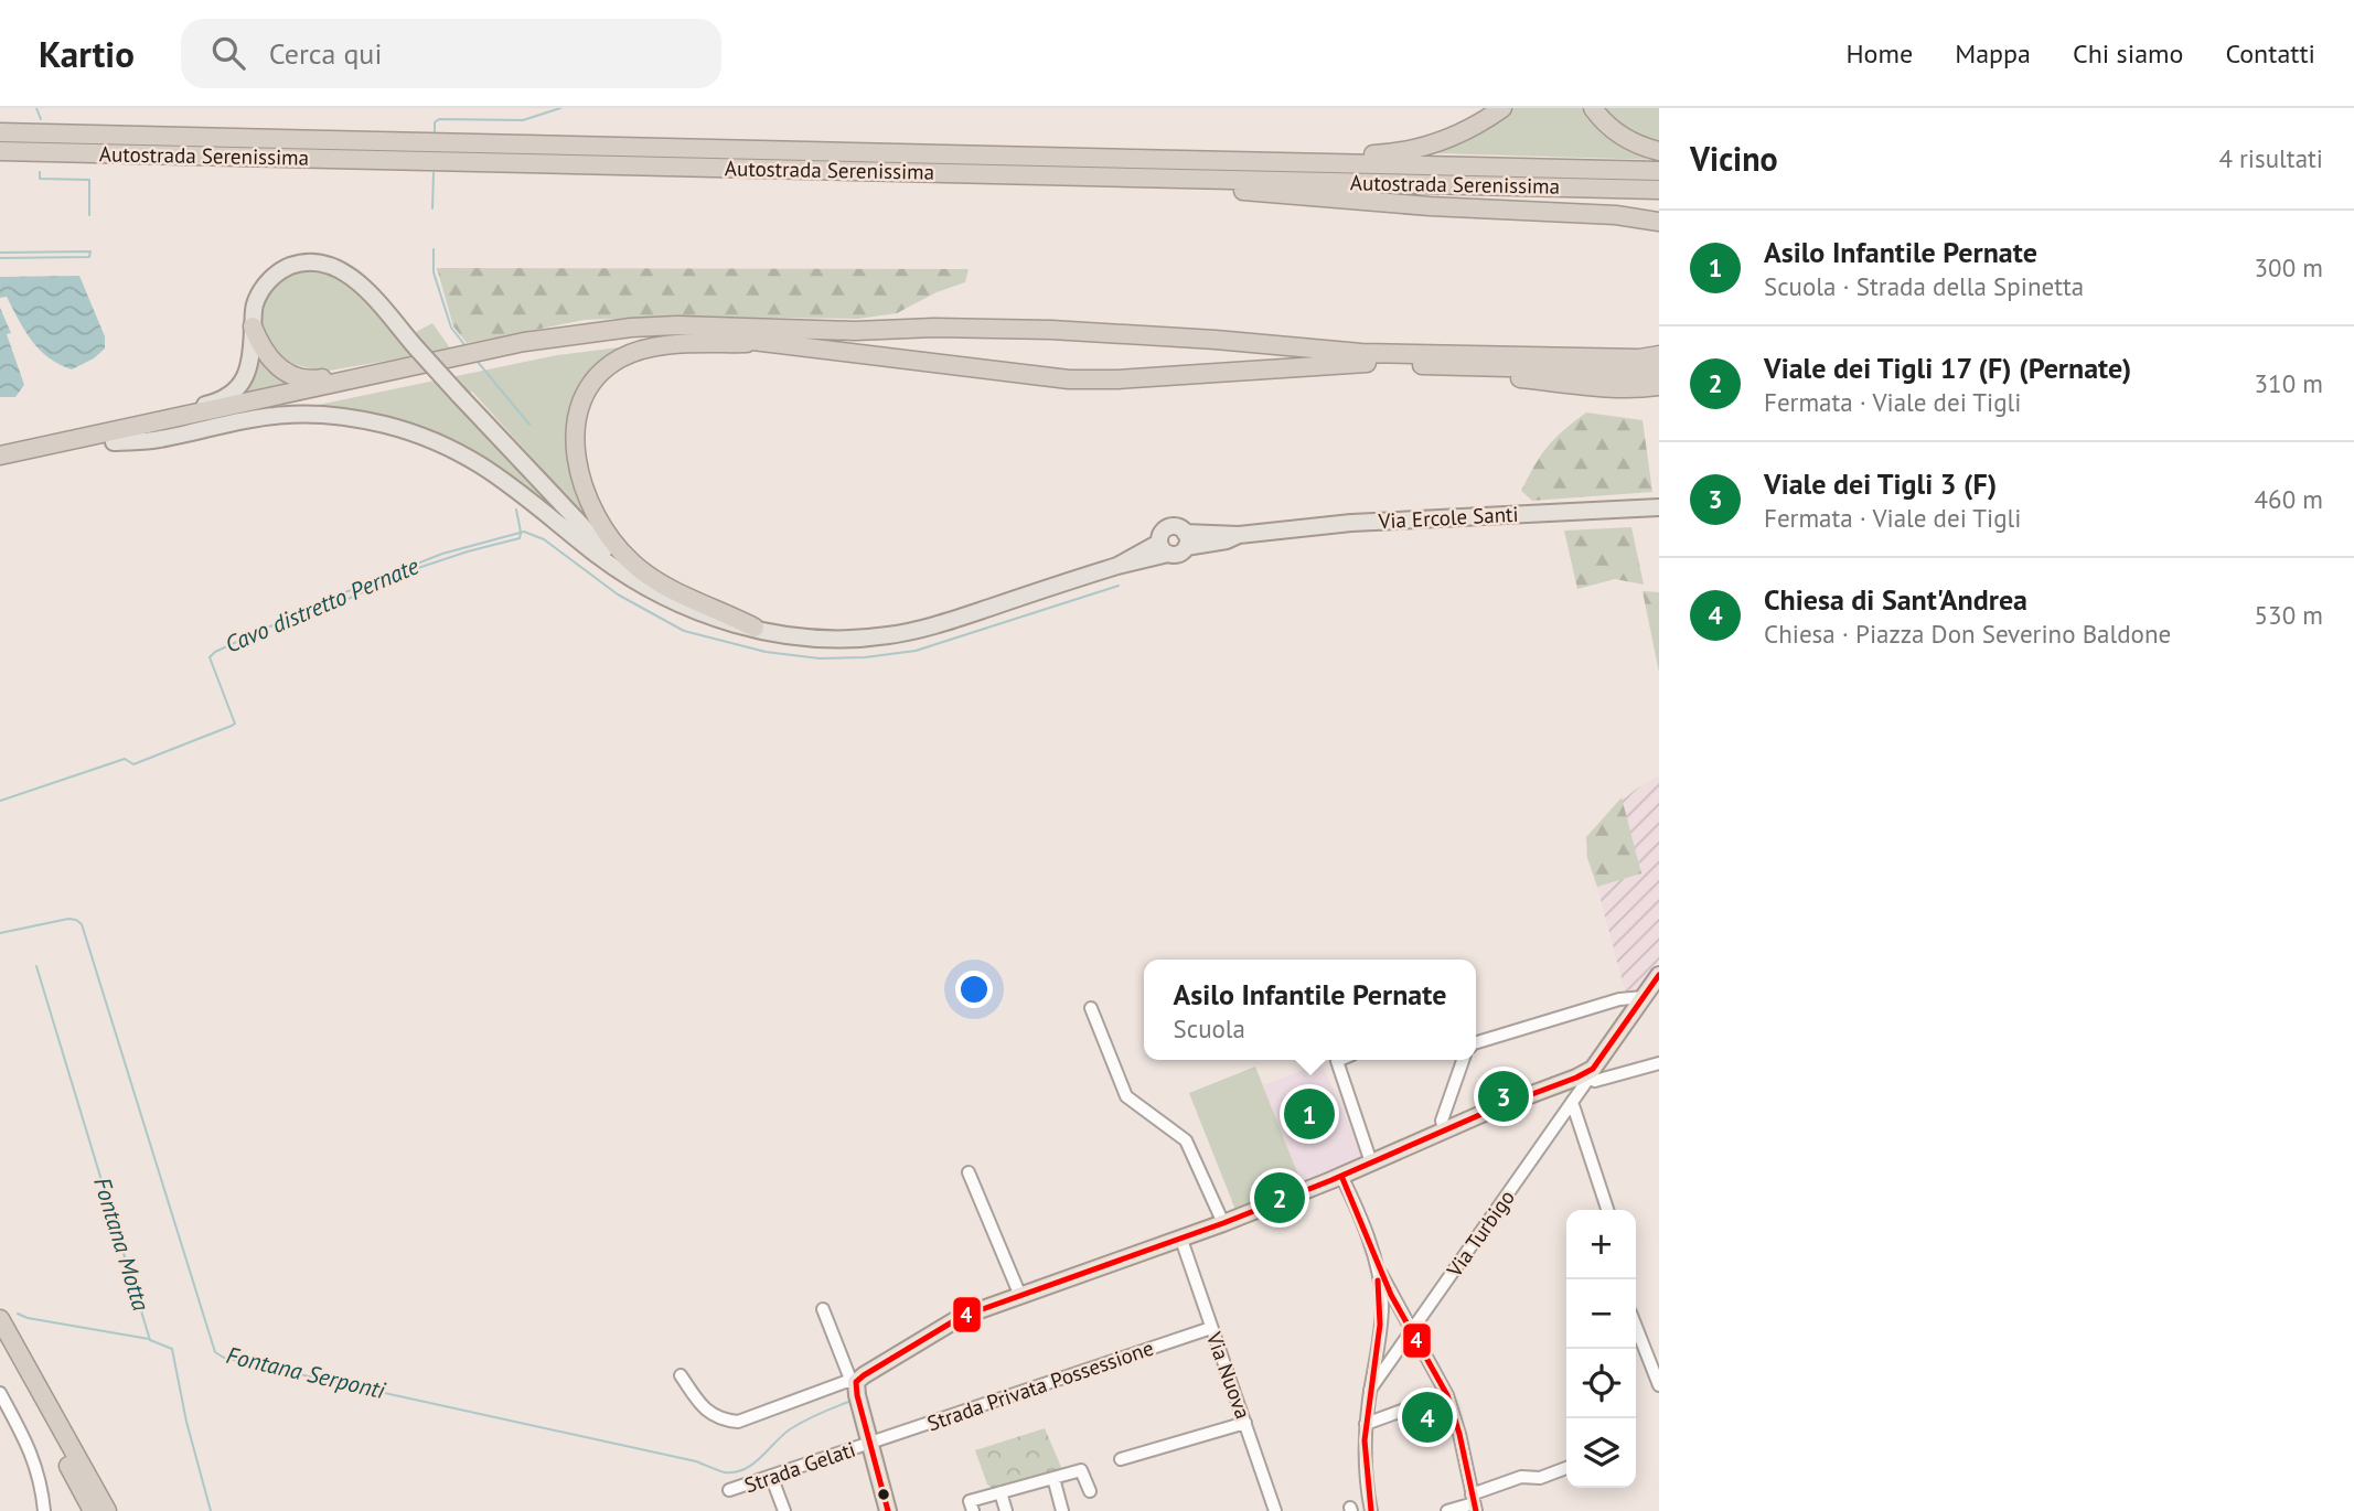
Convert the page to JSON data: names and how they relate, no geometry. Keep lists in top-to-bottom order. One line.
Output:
{"streets":{"highway":["Autostrada Serenissima"],"main road":["Via Ercole Santi","Via Turbigo"],"street":["Via Nuova","Strada Privata Possessione","Strada Gelati"]},"crossings":[["Via Nuova","Strada Privata Possessione"],["Strada Privata Possessione","Strada Gelati"]],"water":["Cavo distretto Pernate","Fontana Motta","Fontana Serponti"],"lines":["transit line 4"],"page":{"header":"Kartio","search":"Cerca qui","nav":["Home","Mappa","Chi siamo","Contatti"],"heading":["Vicino","4 risultati"],"list":[{"mark":"1","name":"Asilo Infantile Pernate","note":"Scuola · Strada della Spinetta","value":"300 m"},{"mark":"2","name":"Viale dei Tigli 17 (F) (Pernate)","note":"Fermata · Viale dei Tigli","value":"310 m"},{"mark":"3","name":"Viale dei Tigli 3 (F)","note":"Fermata · Viale dei Tigli","value":"460 m"},{"mark":"4","name":"Chiesa di Sant'Andrea","note":"Chiesa · Piazza Don Severino Baldone","value":"530 m"}],"popup":["Asilo Infantile Pernate","Scuola"],"pins":["3","1","2","4"],"map_buttons":["+","−"]}}
